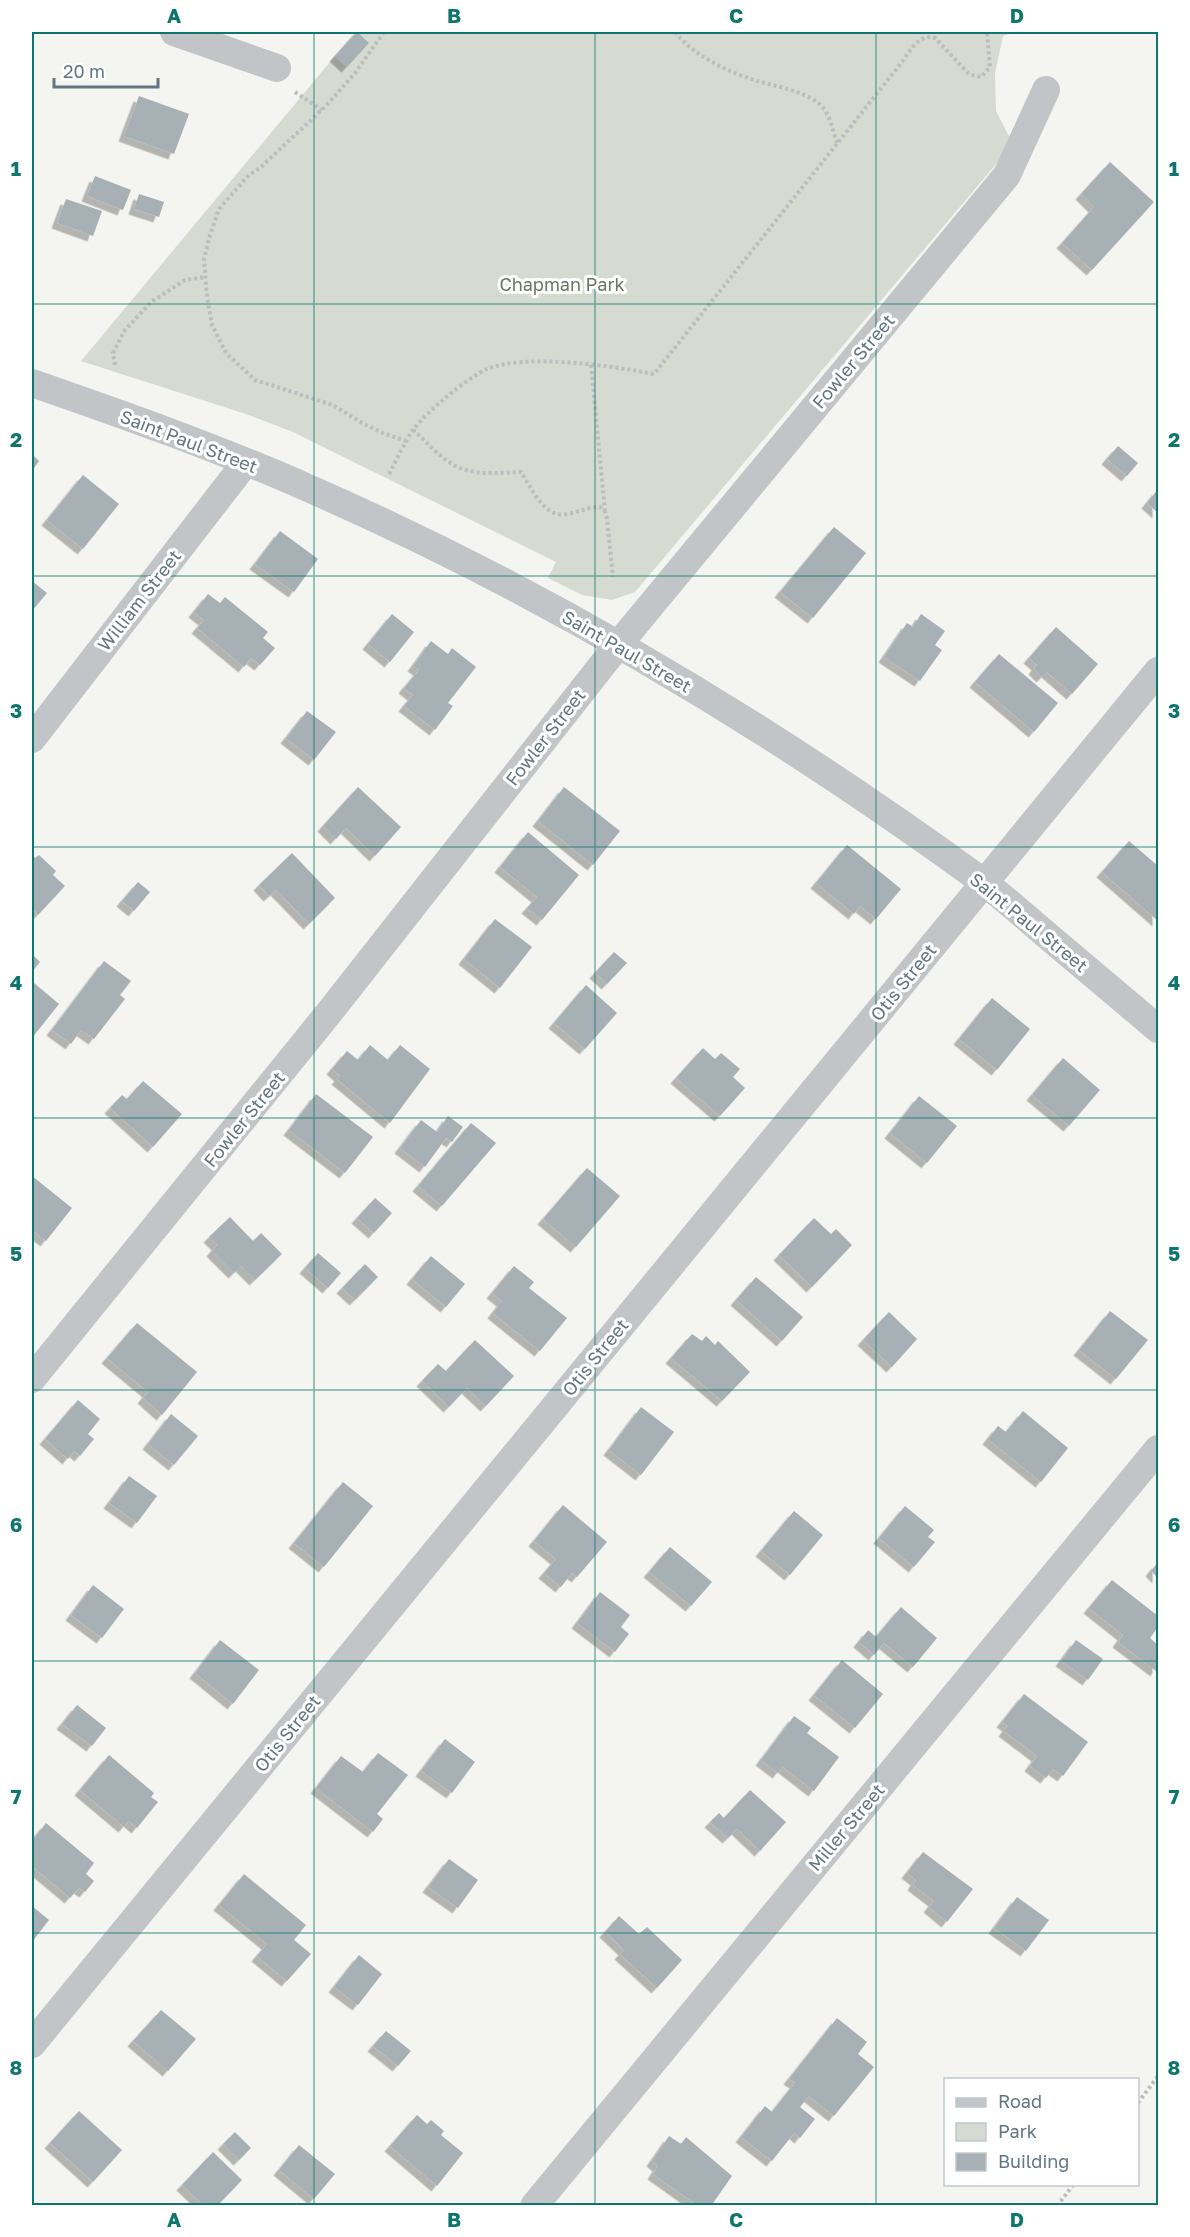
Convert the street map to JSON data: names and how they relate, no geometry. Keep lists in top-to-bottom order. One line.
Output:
{"streets":{"street":["Fowler Street","Saint Paul Street","William Street","Otis Street","Miller Street"]},"crossings":[["Fowler Street","Saint Paul Street"],["Saint Paul Street","William Street"],["Saint Paul Street","Otis Street"]],"parks":["Chapman Park"],"legend":["Road","Park","Building"],"scale_bar":"20 m","grid":{"columns":["A","B","C","D"],"rows":["1","2","3","4","5","6","7","8"]}}
